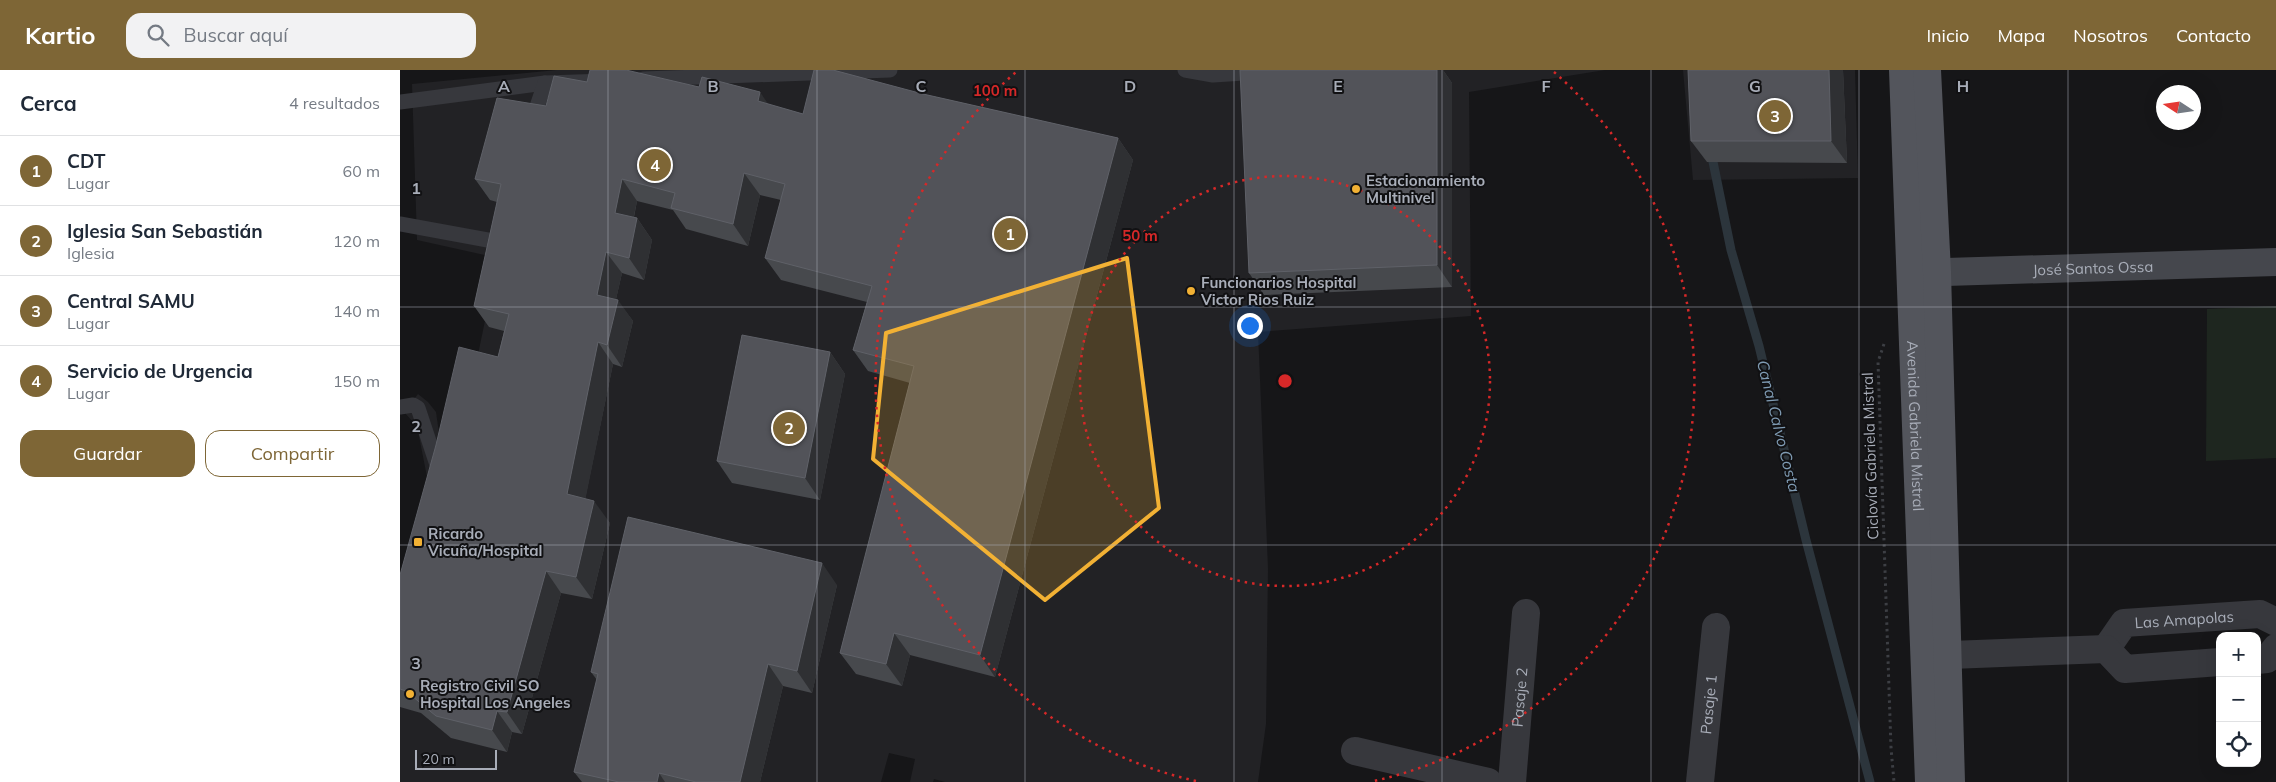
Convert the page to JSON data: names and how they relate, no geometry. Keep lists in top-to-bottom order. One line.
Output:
{"streets":{"main road":["Avenida Gabriela Mistral"],"street":["José Santos Ossa","Las Amapolas","Pasaje 2","Pasaje 1"],"path":["Ciclovía Gabriela Mistral"]},"crossings":[["José Santos Ossa","Avenida Gabriela Mistral"]],"water":["Canal Calvo Costa"],"places":{"other":["Estacionamiento Multinivel","Funcionarios Hospital Victor Rios Ruiz","Registro Civil SO Hospital Los Angeles"],"transit":["Ricardo Vicuña/Hospital"]},"scale_bar":"20 m","north":"left","page":{"header":"Kartio","search":"Buscar aquí","nav":["Inicio","Mapa","Nosotros","Contacto"],"heading":["Cerca","4 resultados"],"pins":["3","4","1","2"],"list":[{"mark":"1","name":"CDT","note":"Lugar","value":"60 m"},{"mark":"2","name":"Iglesia San Sebastián","note":"Iglesia","value":"120 m"},{"mark":"3","name":"Central SAMU","note":"Lugar","value":"140 m"},{"mark":"4","name":"Servicio de Urgencia","note":"Lugar","value":"150 m"}],"buttons":["Guardar","Compartir"],"map_buttons":["+","−"],"scale":"20 m"},"grid":{"columns":["A","B","C","D","E","F","G","H"],"rows":["1","2","3"]},"rings":["100 m","50 m"]}
